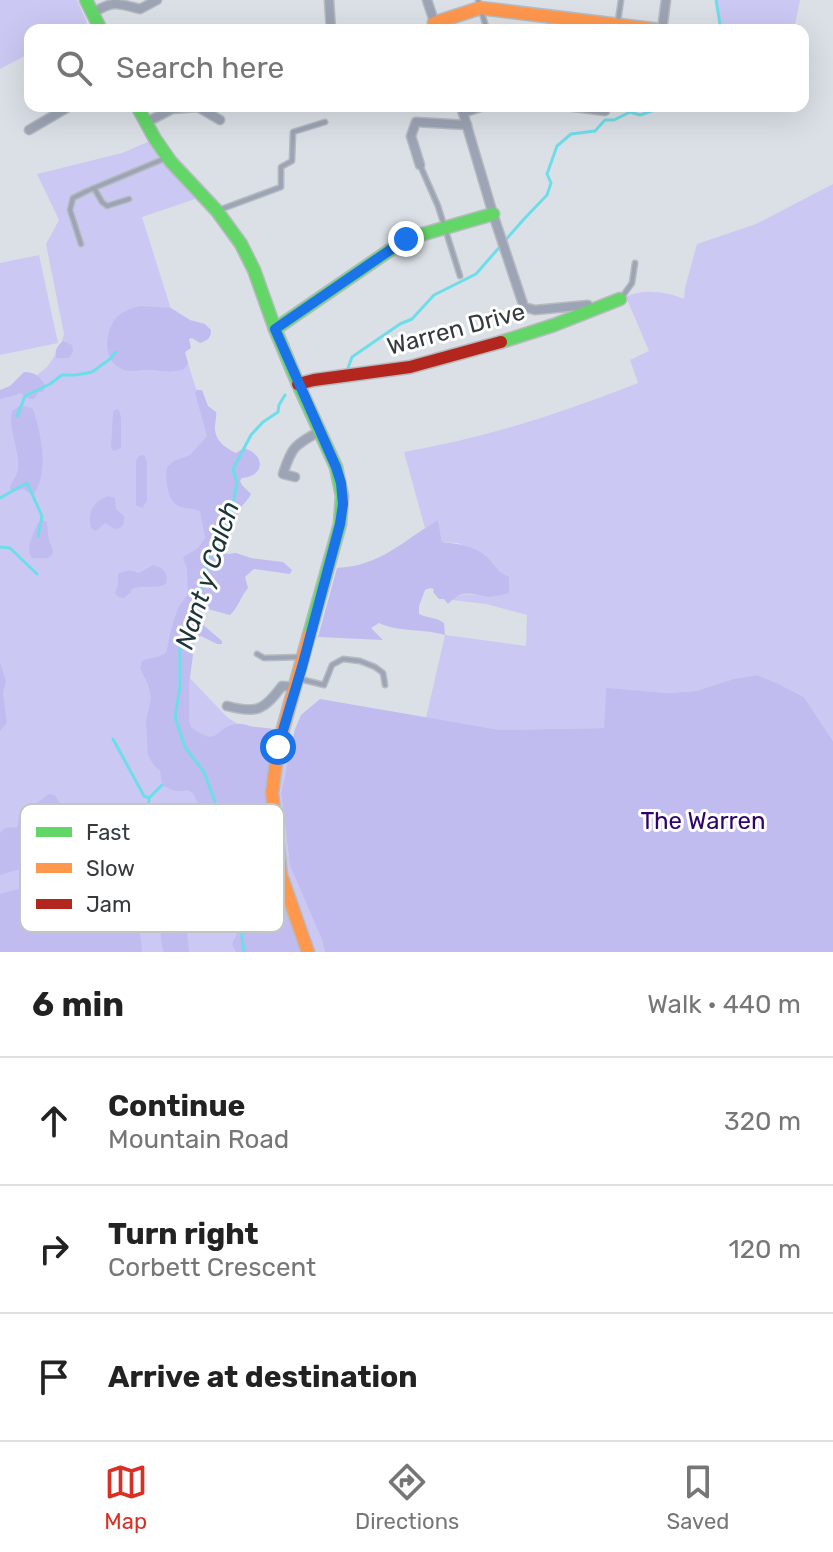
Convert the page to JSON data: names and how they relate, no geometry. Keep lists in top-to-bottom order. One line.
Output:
{"streets":{"main road":["Warren Drive"]},"water":["Nant y Calch"],"parks":["The Warren"],"legend":["Fast","Slow","Jam"],"page":{"search":"Search here","heading":["6 min","Walk · 440 m"],"list":[["Continue","Mountain Road","320 m"],["Turn right","Corbett Crescent","120 m"],"Arrive at destination"],"nav":["Map","Directions","Saved"]}}
